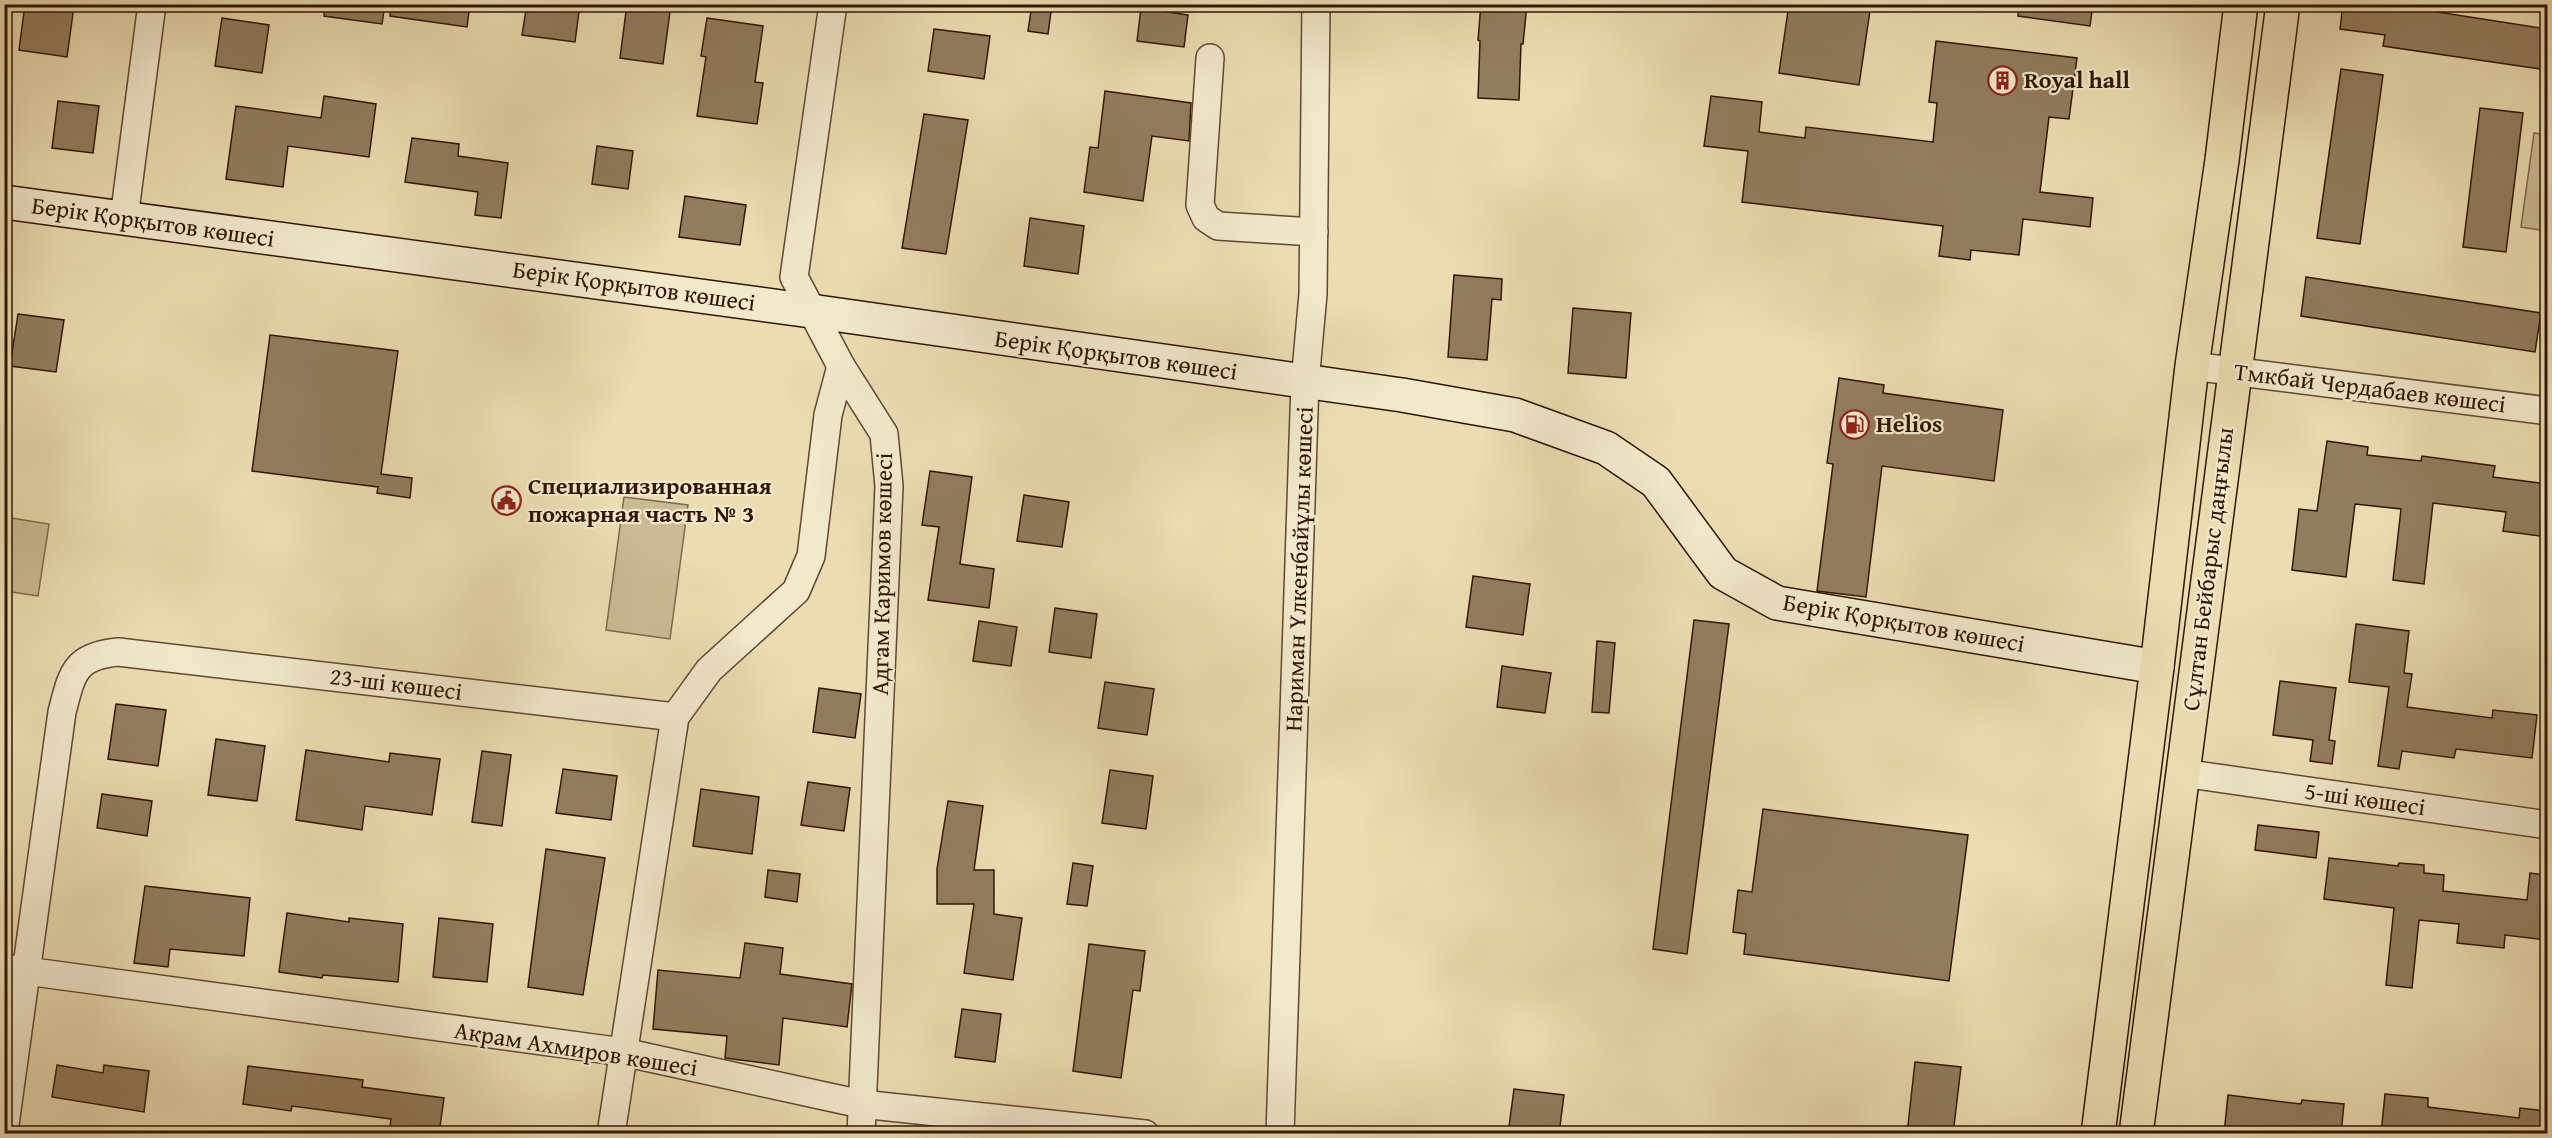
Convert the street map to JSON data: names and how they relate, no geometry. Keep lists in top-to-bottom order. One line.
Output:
{"streets":{"main road":["Сұлтан Бейбарыс даңғылы"],"street":["Берік Қорқытов көшесі","Тмкбай Чердабаев көшесі","Нариман Үлкенбайұлы көшесі","Адгам Каримов көшесі","23-шi көшесi","5-ші көшесі","Акрам Ахмиров көшесі"]},"crossings":[["Берік Қорқытов көшесі","Нариман Үлкенбайұлы көшесі"],["Берік Қорқытов көшесі","Сұлтан Бейбарыс даңғылы"],["Берік Қорқытов көшесі","Адгам Каримов көшесі"],["Тмкбай Чердабаев көшесі","Сұлтан Бейбарыс даңғылы"],["Сұлтан Бейбарыс даңғылы","5-ші көшесі"],["Адгам Каримов көшесі","Акрам Ахмиров көшесі"],["23-шi көшесi","Акрам Ахмиров көшесі"]],"places":{"building":["Royal hall"],"fuel station":["Helios"],"public building":["Специализированная пожарная часть № 3"]}}
